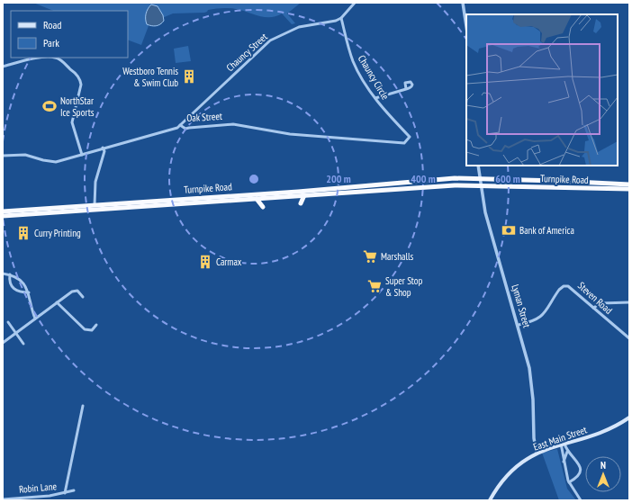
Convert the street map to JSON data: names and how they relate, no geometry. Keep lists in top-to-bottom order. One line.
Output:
{"streets":{"highway":["Turnpike Road"],"main road":["East Main Street"],"street":["Chauncy Street","Chauncy Circle","Oak Street","Steven Road","Lyman Street","Robin Lane"]},"crossings":[["Chauncy Street","Chauncy Circle"],["Chauncy Street","Oak Street"],["Chauncy Circle","Oak Street"],["Turnpike Road","Lyman Street"],["Steven Road","Lyman Street"],["Lyman Street","East Main Street"]],"places":{"building":["Westboro Tennis & Swim Club","Curry Printing","Carmax"],"sports":["NorthStar Ice Sports"],"bank":["Bank of America"],"supermarket":["Marshalls","Super Stop & Shop"]},"legend":["Road","Park"],"north":"top","rings":["200 m","400 m","600 m"]}
